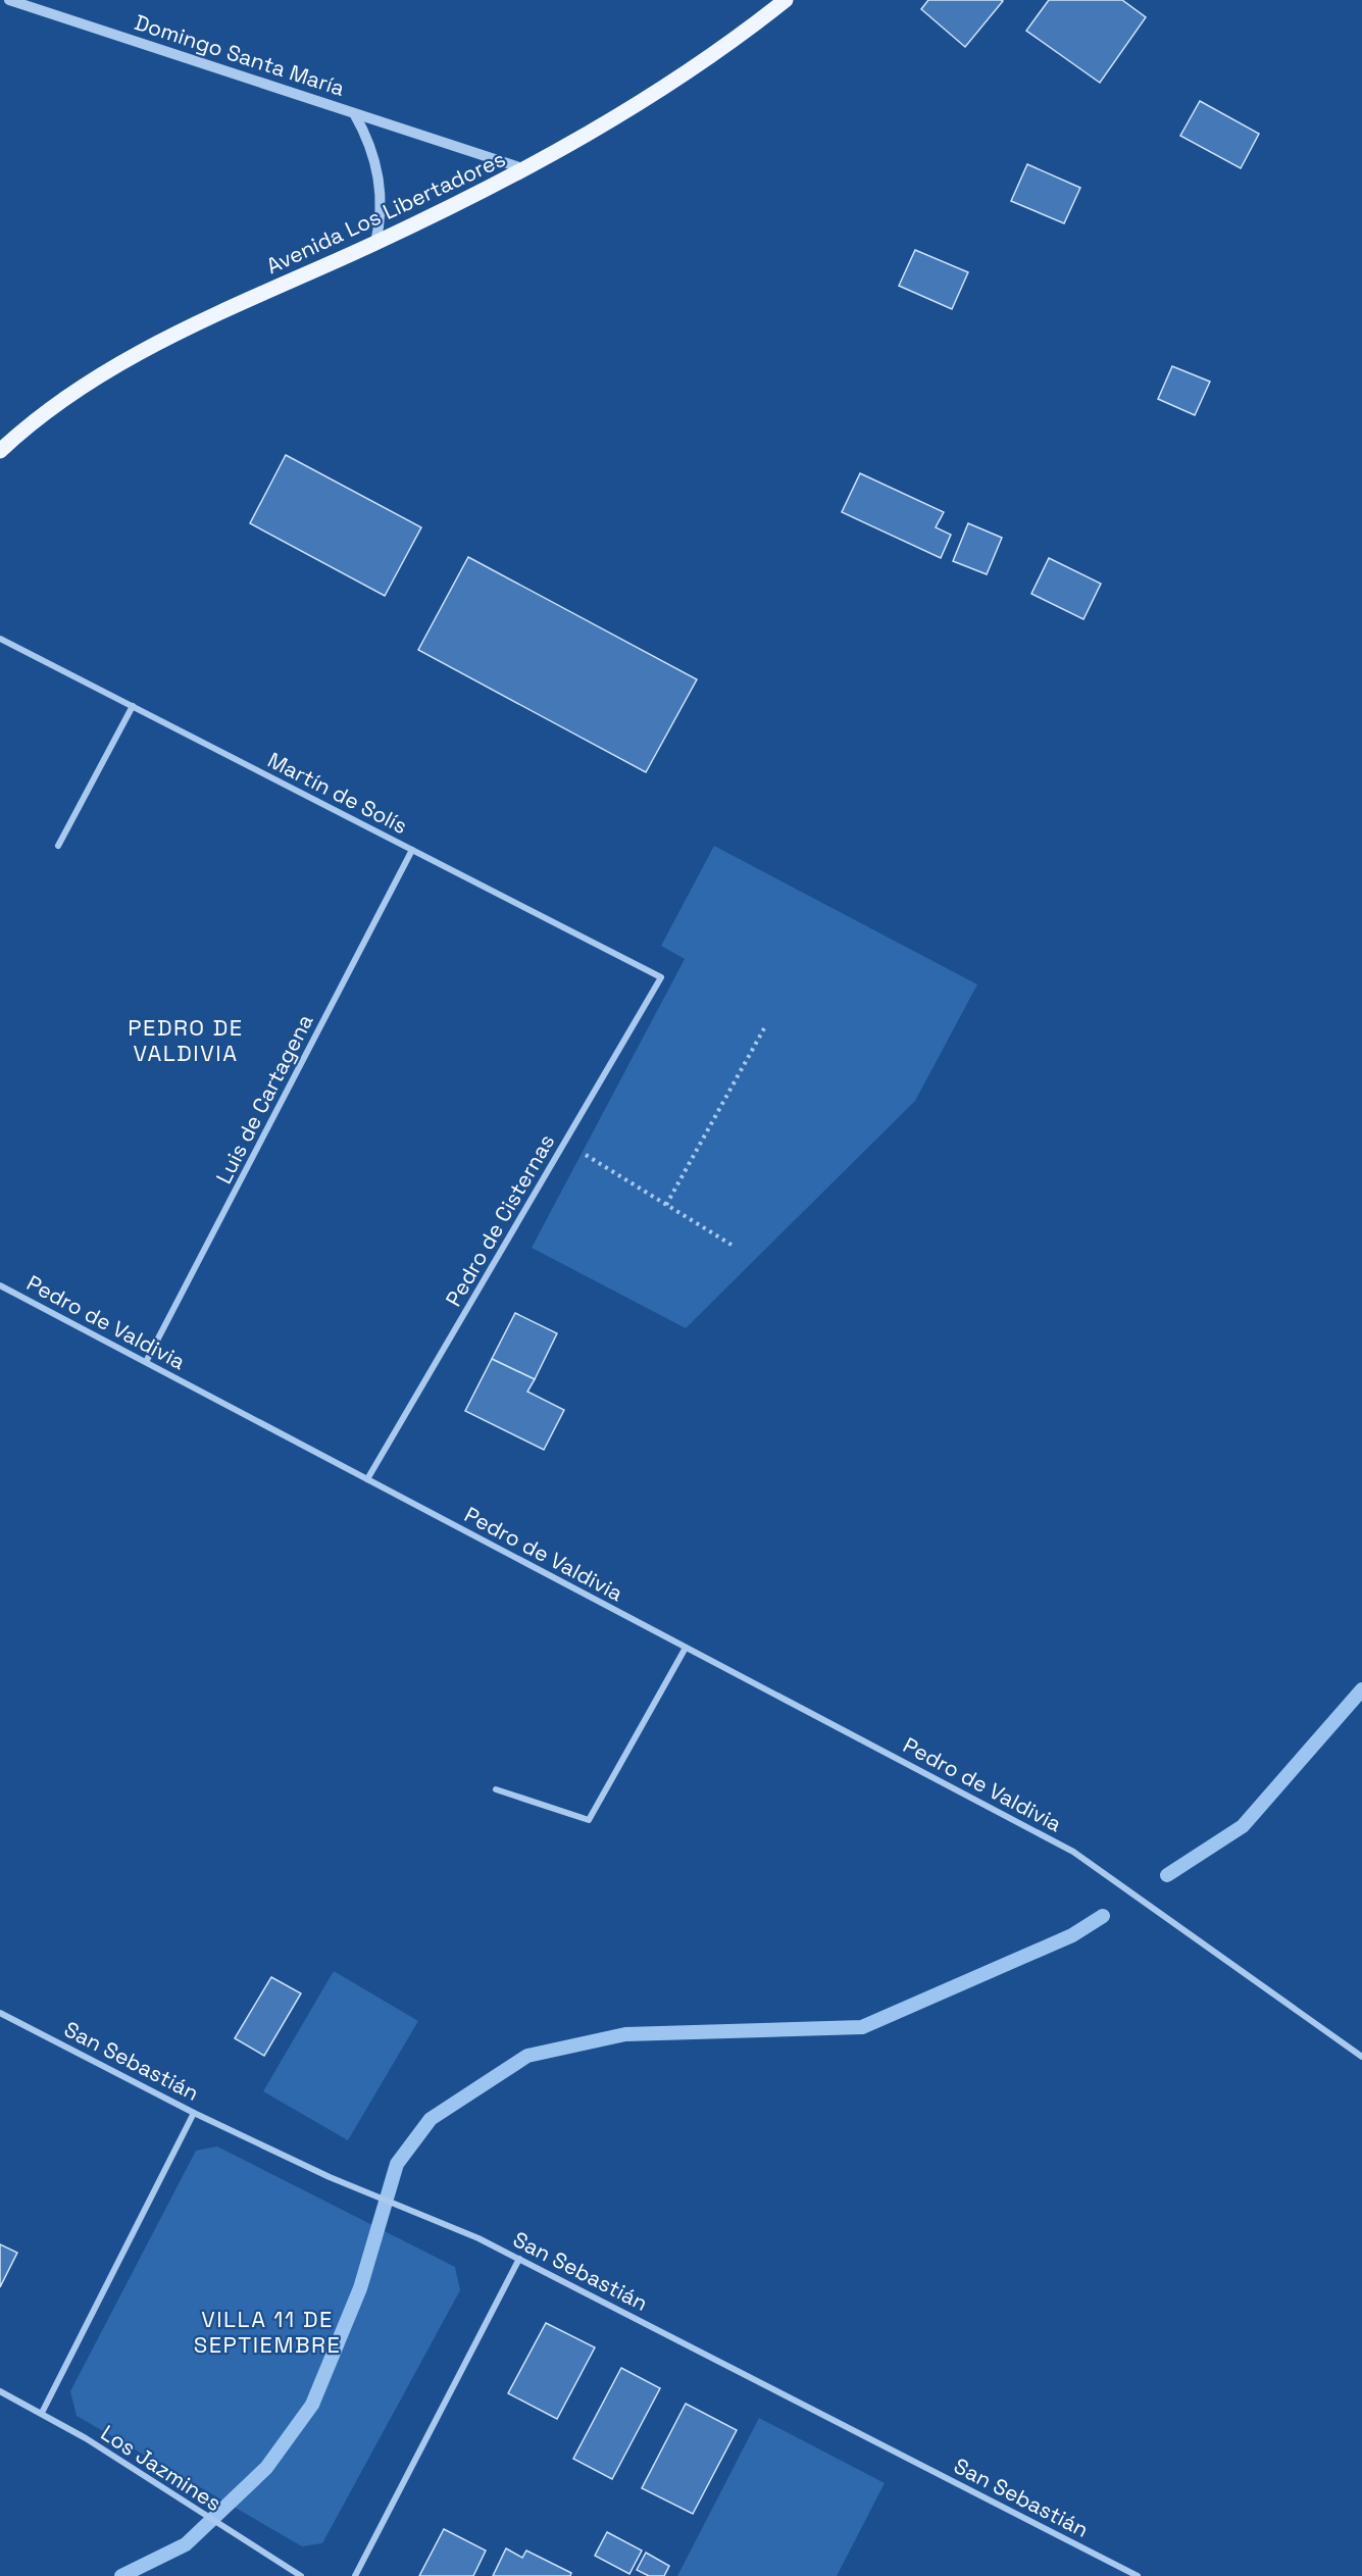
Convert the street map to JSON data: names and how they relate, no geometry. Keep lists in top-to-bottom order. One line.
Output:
{"streets":{"main road":["Avenida Los Libertadores"],"street":["Domingo Santa María","Martín de Solís","Luis de Cartagena","Pedro de Cisternas","Pedro de Valdivia","San Sebastián","Los Jazmines"]},"crossings":[["Domingo Santa María","Avenida Los Libertadores"],["Martín de Solís","Luis de Cartagena"],["Martín de Solís","Pedro de Cisternas"],["Luis de Cartagena","Pedro de Valdivia"],["Pedro de Cisternas","Pedro de Valdivia"]],"districts":["PEDRO DE VALDIVIA","VILLA 11 DE SEPTIEMBRE"]}
